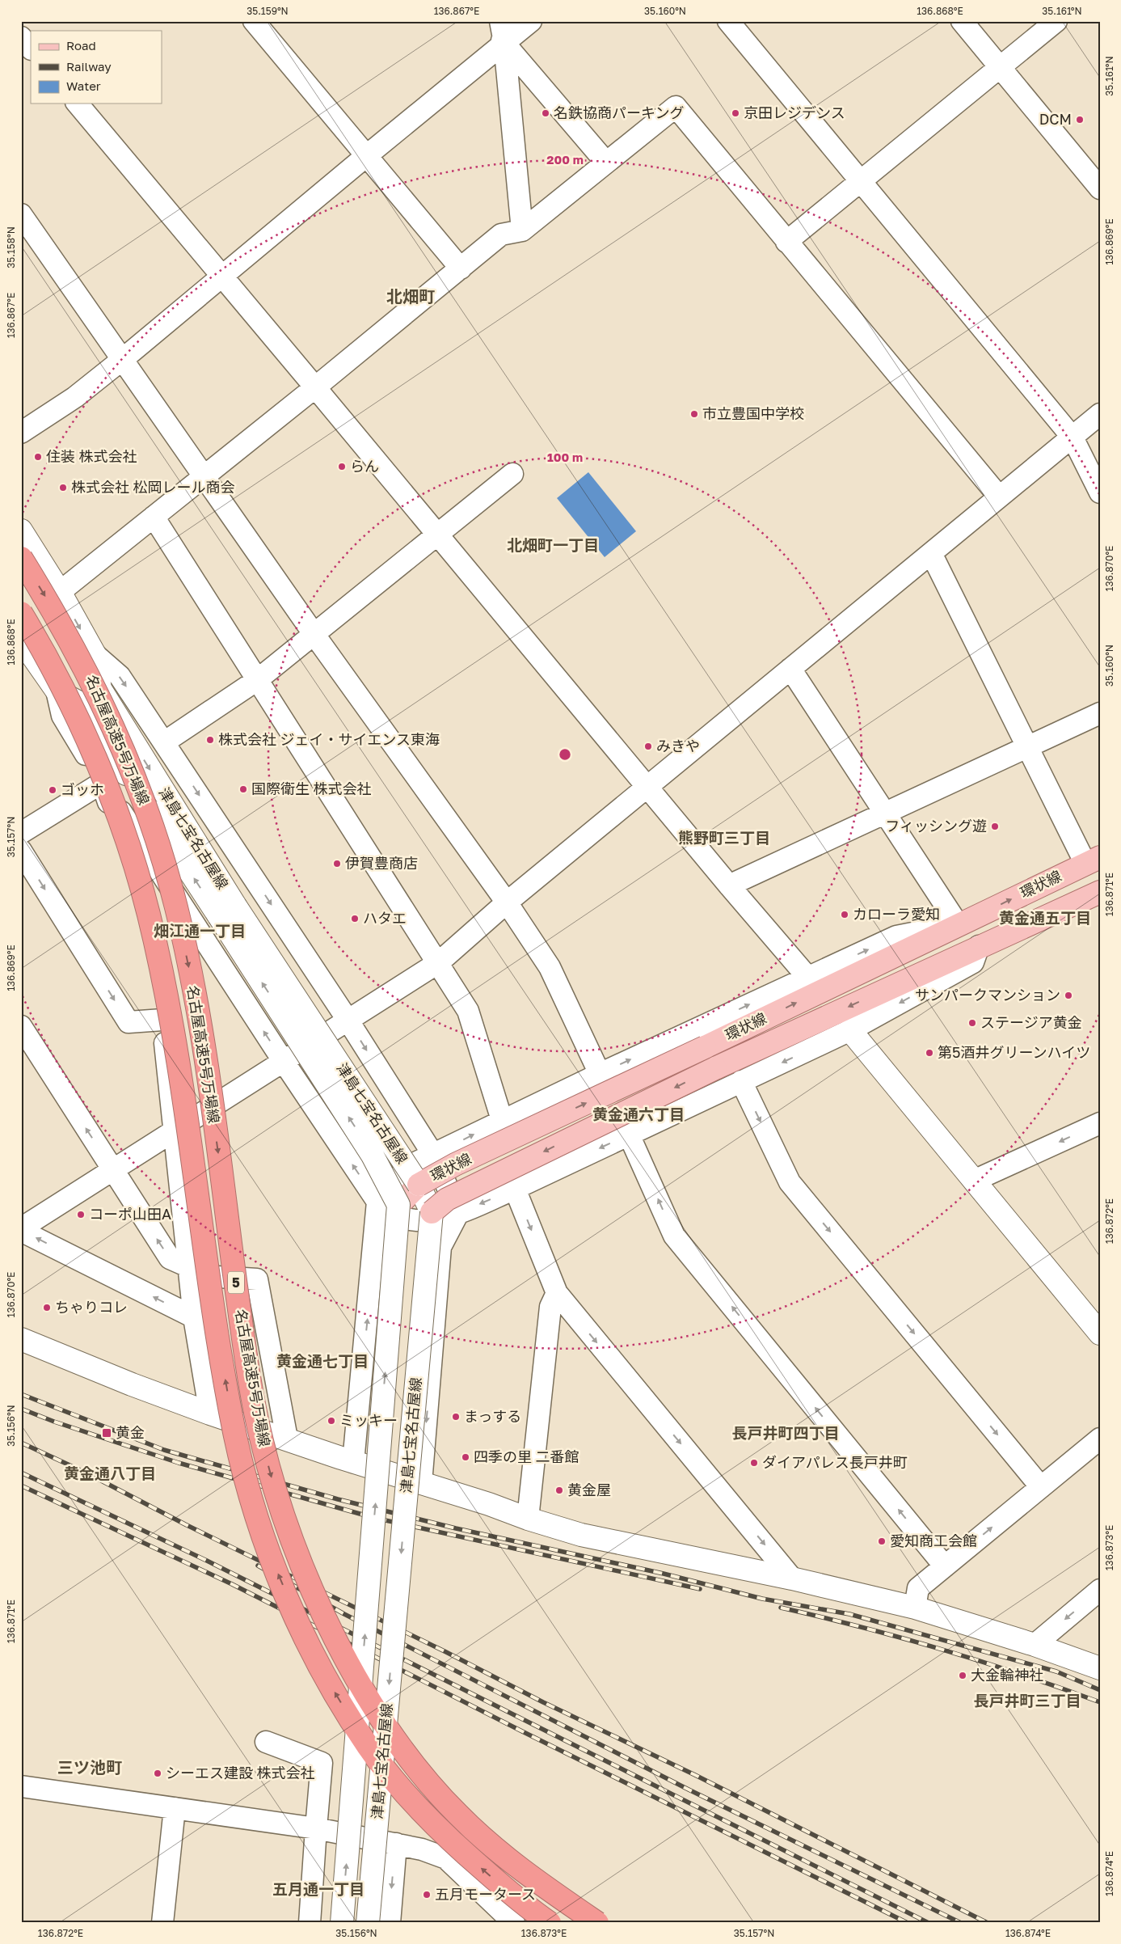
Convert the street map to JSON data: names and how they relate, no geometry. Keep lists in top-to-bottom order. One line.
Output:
{"streets":{"highway":["名古屋高速5号万場線","5"],"main road":["津島七宝名古屋線","環状線"]},"crossings":[["津島七宝名古屋線","環状線"]],"districts":["北畑町","北畑町一丁目","熊野町三丁目","黄金通五丁目","畑江通一丁目","黄金通六丁目","黄金通七丁目","長戸井町四丁目","黄金通八丁目","長戸井町三丁目","三ツ池町","五月通一丁目"],"places":{"other":["名鉄協商パーキング","京田レジデンス","DCM","市立豊国中学校","住装 株式会社","らん","株式会社 松岡レール商会","株式会社 ジェイ・サイエンス東海","みきや","国際衛生 株式会社","ゴッホ","フィッシング遊","伊賀豊商店","カローラ愛知","ハタエ","サンパークマンション","ステージア黄金","第5酒井グリーンハイツ","コーポ山田A","ちゃりコレ","まっする","ミッキー","四季の里 二番館","ダイアパレス長戸井町","黄金屋","愛知商工会館","大金輪神社","シーエス建設 株式会社","五月モータース"],"transit":["黄金"]},"legend":["Road","Railway","Water"],"coordinates":["35.159°N","136.867°E","35.160°N","136.868°E","35.161°N","136.869°E","35.158°N","136.870°E","35.157°N","136.871°E","136.872°E","35.156°N","136.873°E","136.874°E"],"rings":["200 m","100 m"]}
